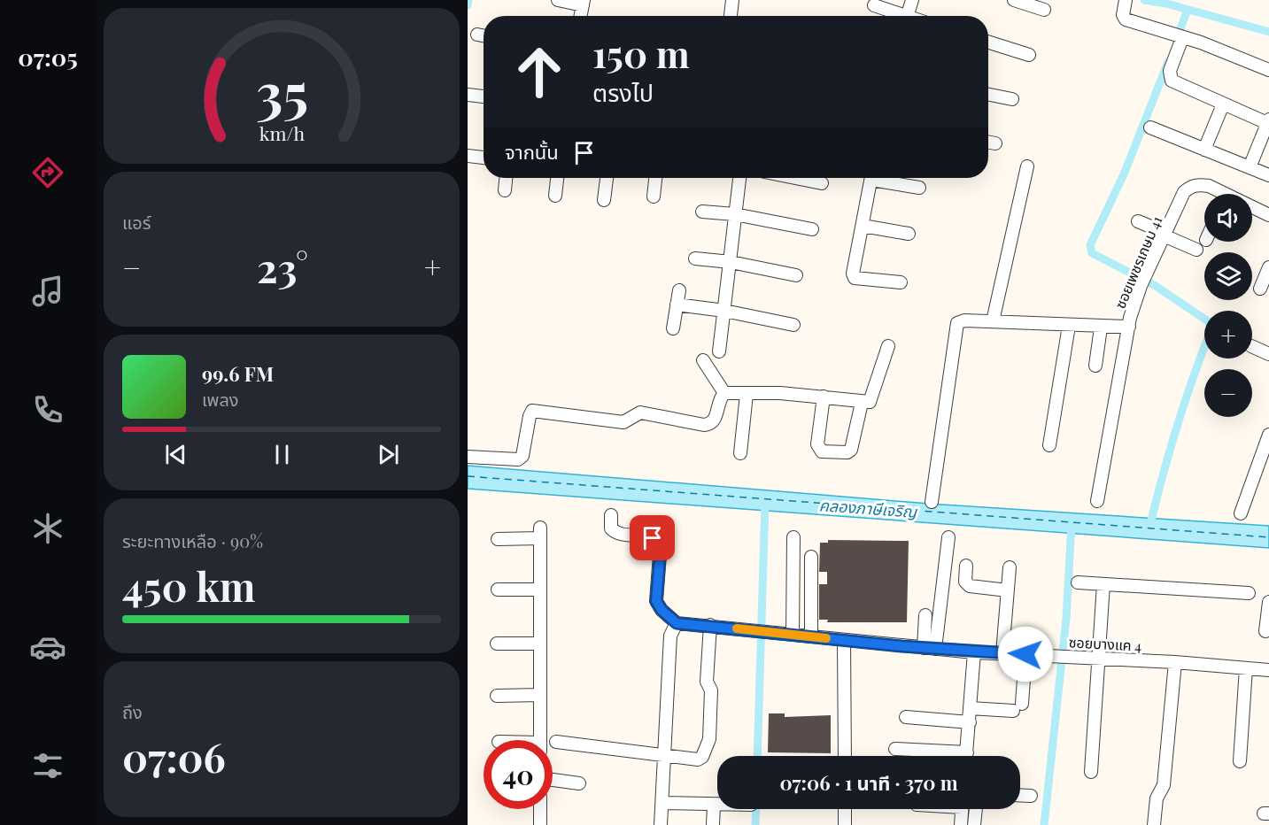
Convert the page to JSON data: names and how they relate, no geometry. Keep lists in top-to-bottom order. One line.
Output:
{"streets":{"street":["ซอยเพชรเกษม 41","ซอยบางแค 4"]},"water":["คลองภาษีเจริญ"],"page":{"tabs":"07:05","turn":["150 m","ตรงไป"],"then":"จากนั้น","tile":["แอร์",["ระยะทางเหลือ · 90%","450 km"],["ถึง","07:06"]],"map_buttons":["+","−"],"heat":["−","23°","+"],"song":["99.6 FM","เพลง"],"limit":"40","trip":"07:06 · 1 นาที · 370 m","gauge":["35","km/h"]}}
